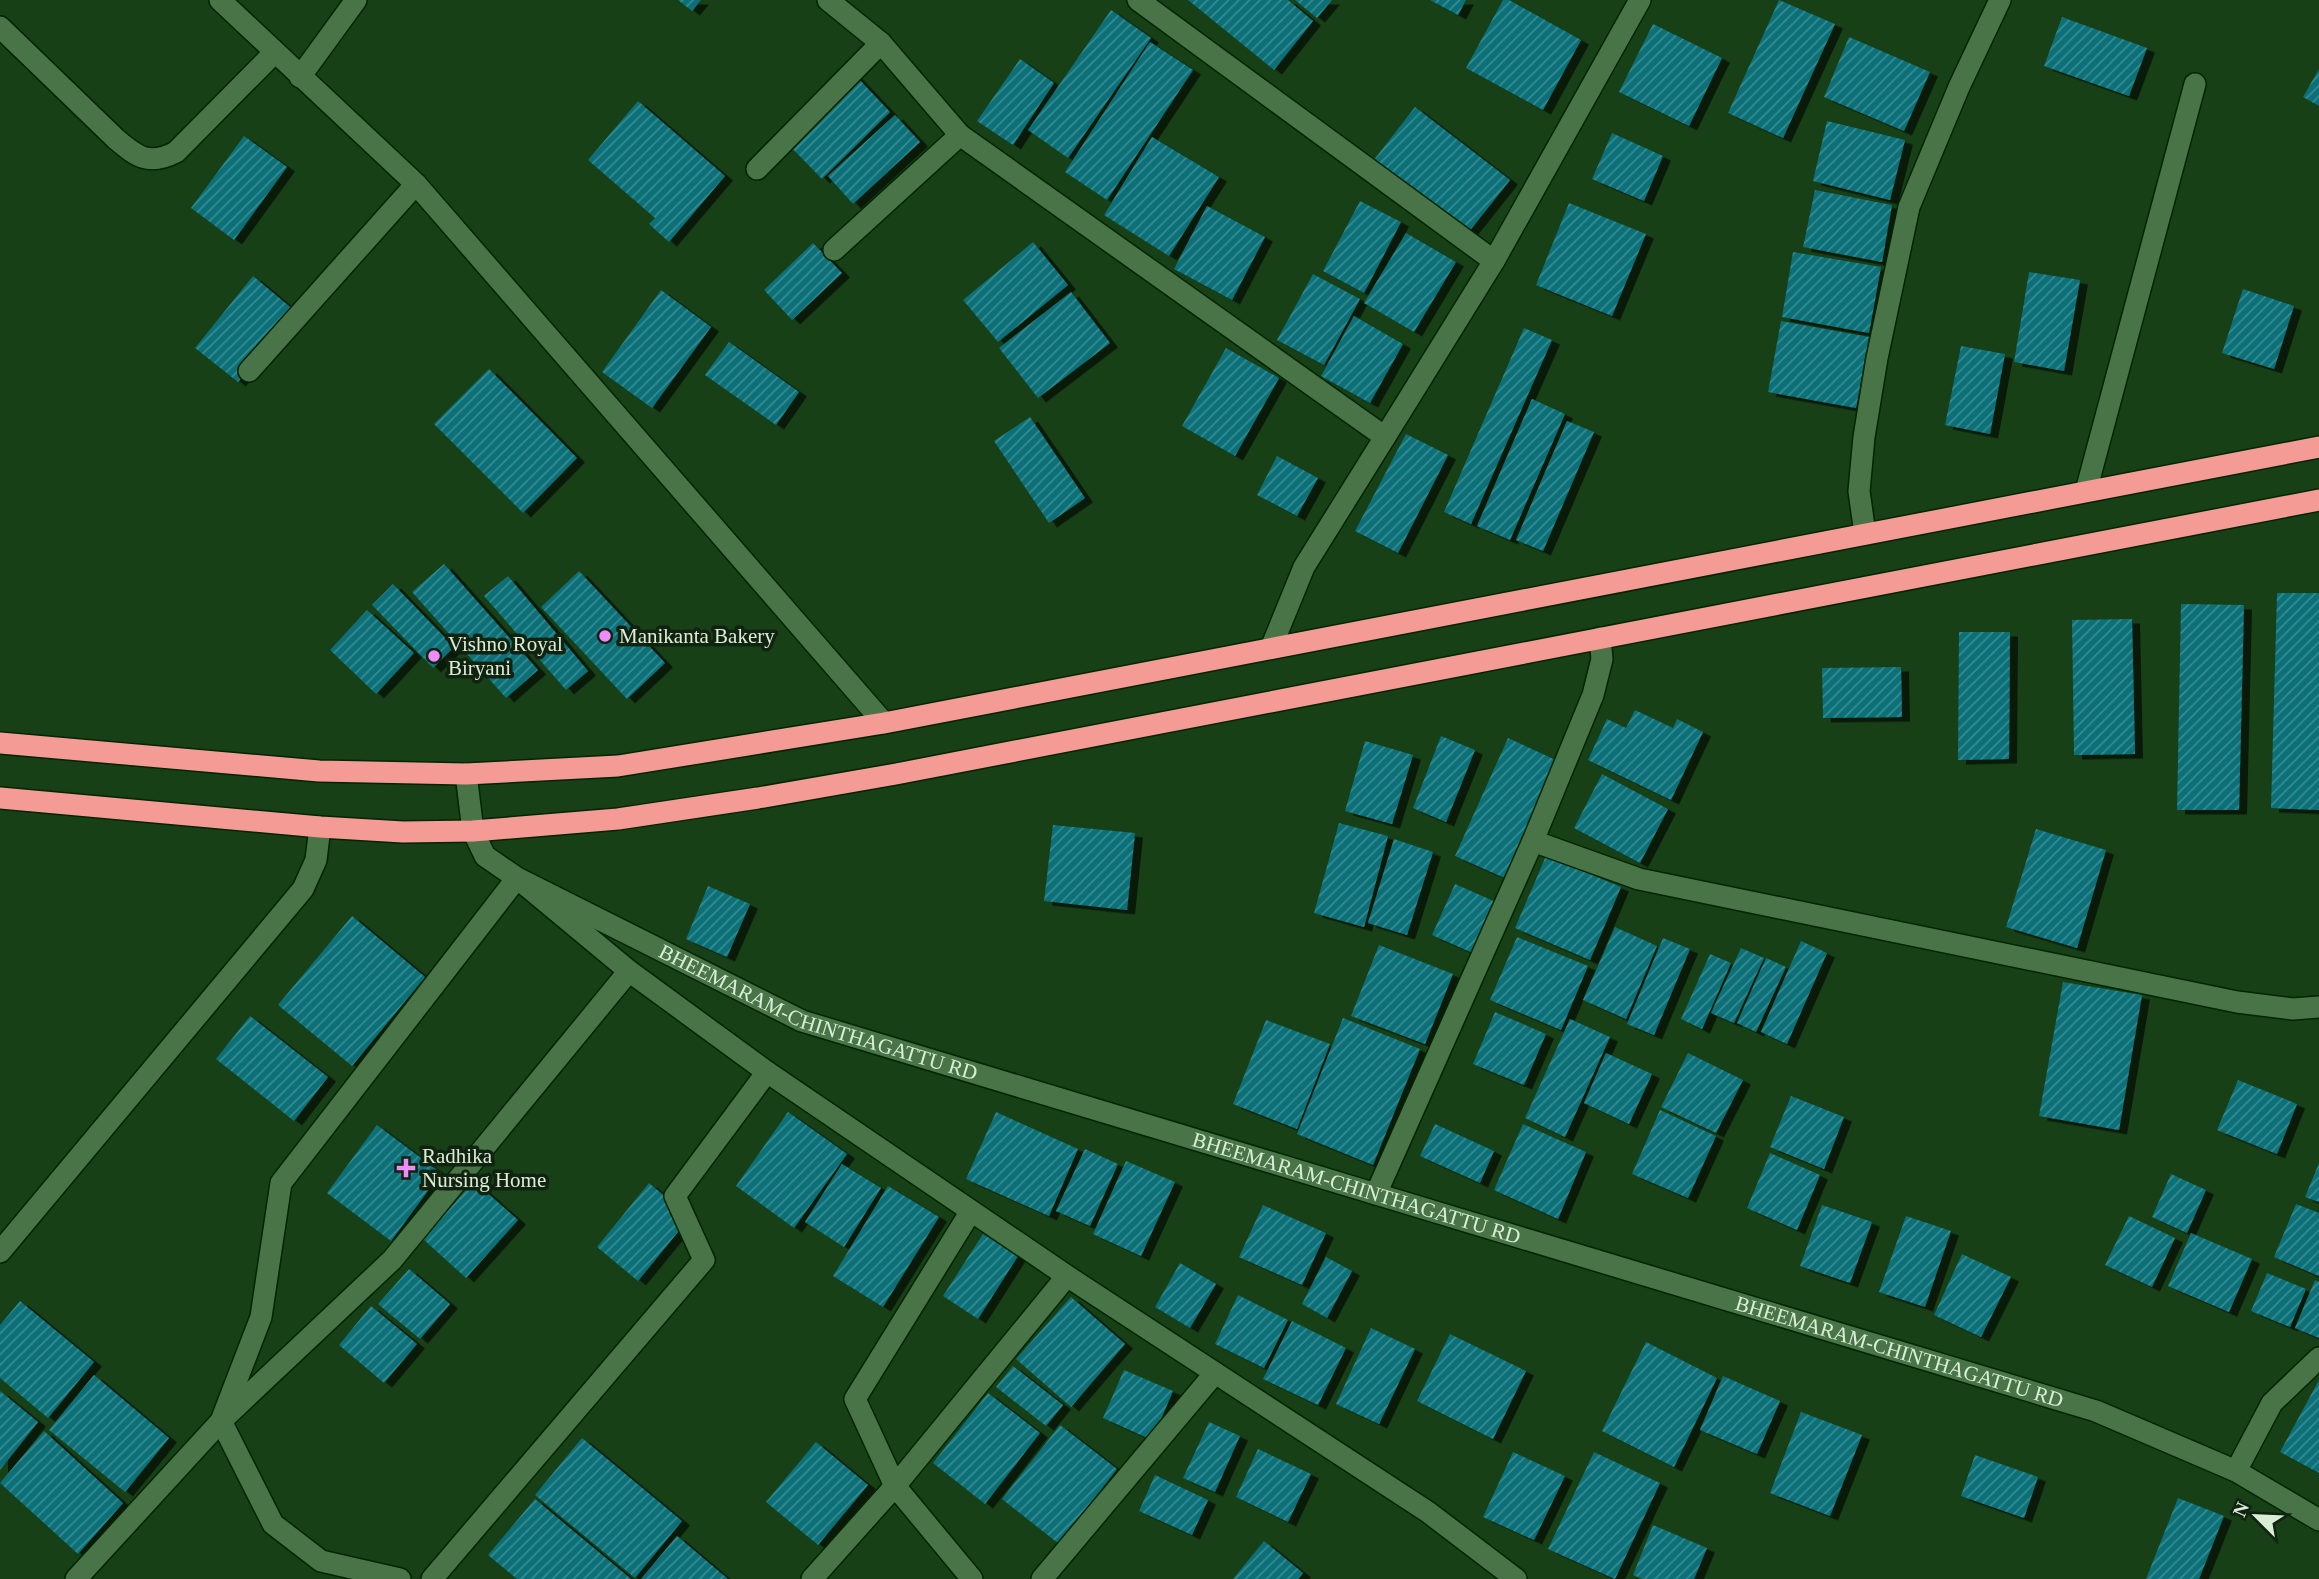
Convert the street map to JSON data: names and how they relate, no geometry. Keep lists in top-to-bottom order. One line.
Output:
{"streets":{"street":["BHEEMARAM-CHINTHAGATTU RD"]},"places":{"other":["Manikanta Bakery","Vishno Royal Biryani"],"health":["Radhika Nursing Home"]},"north":"top left"}
